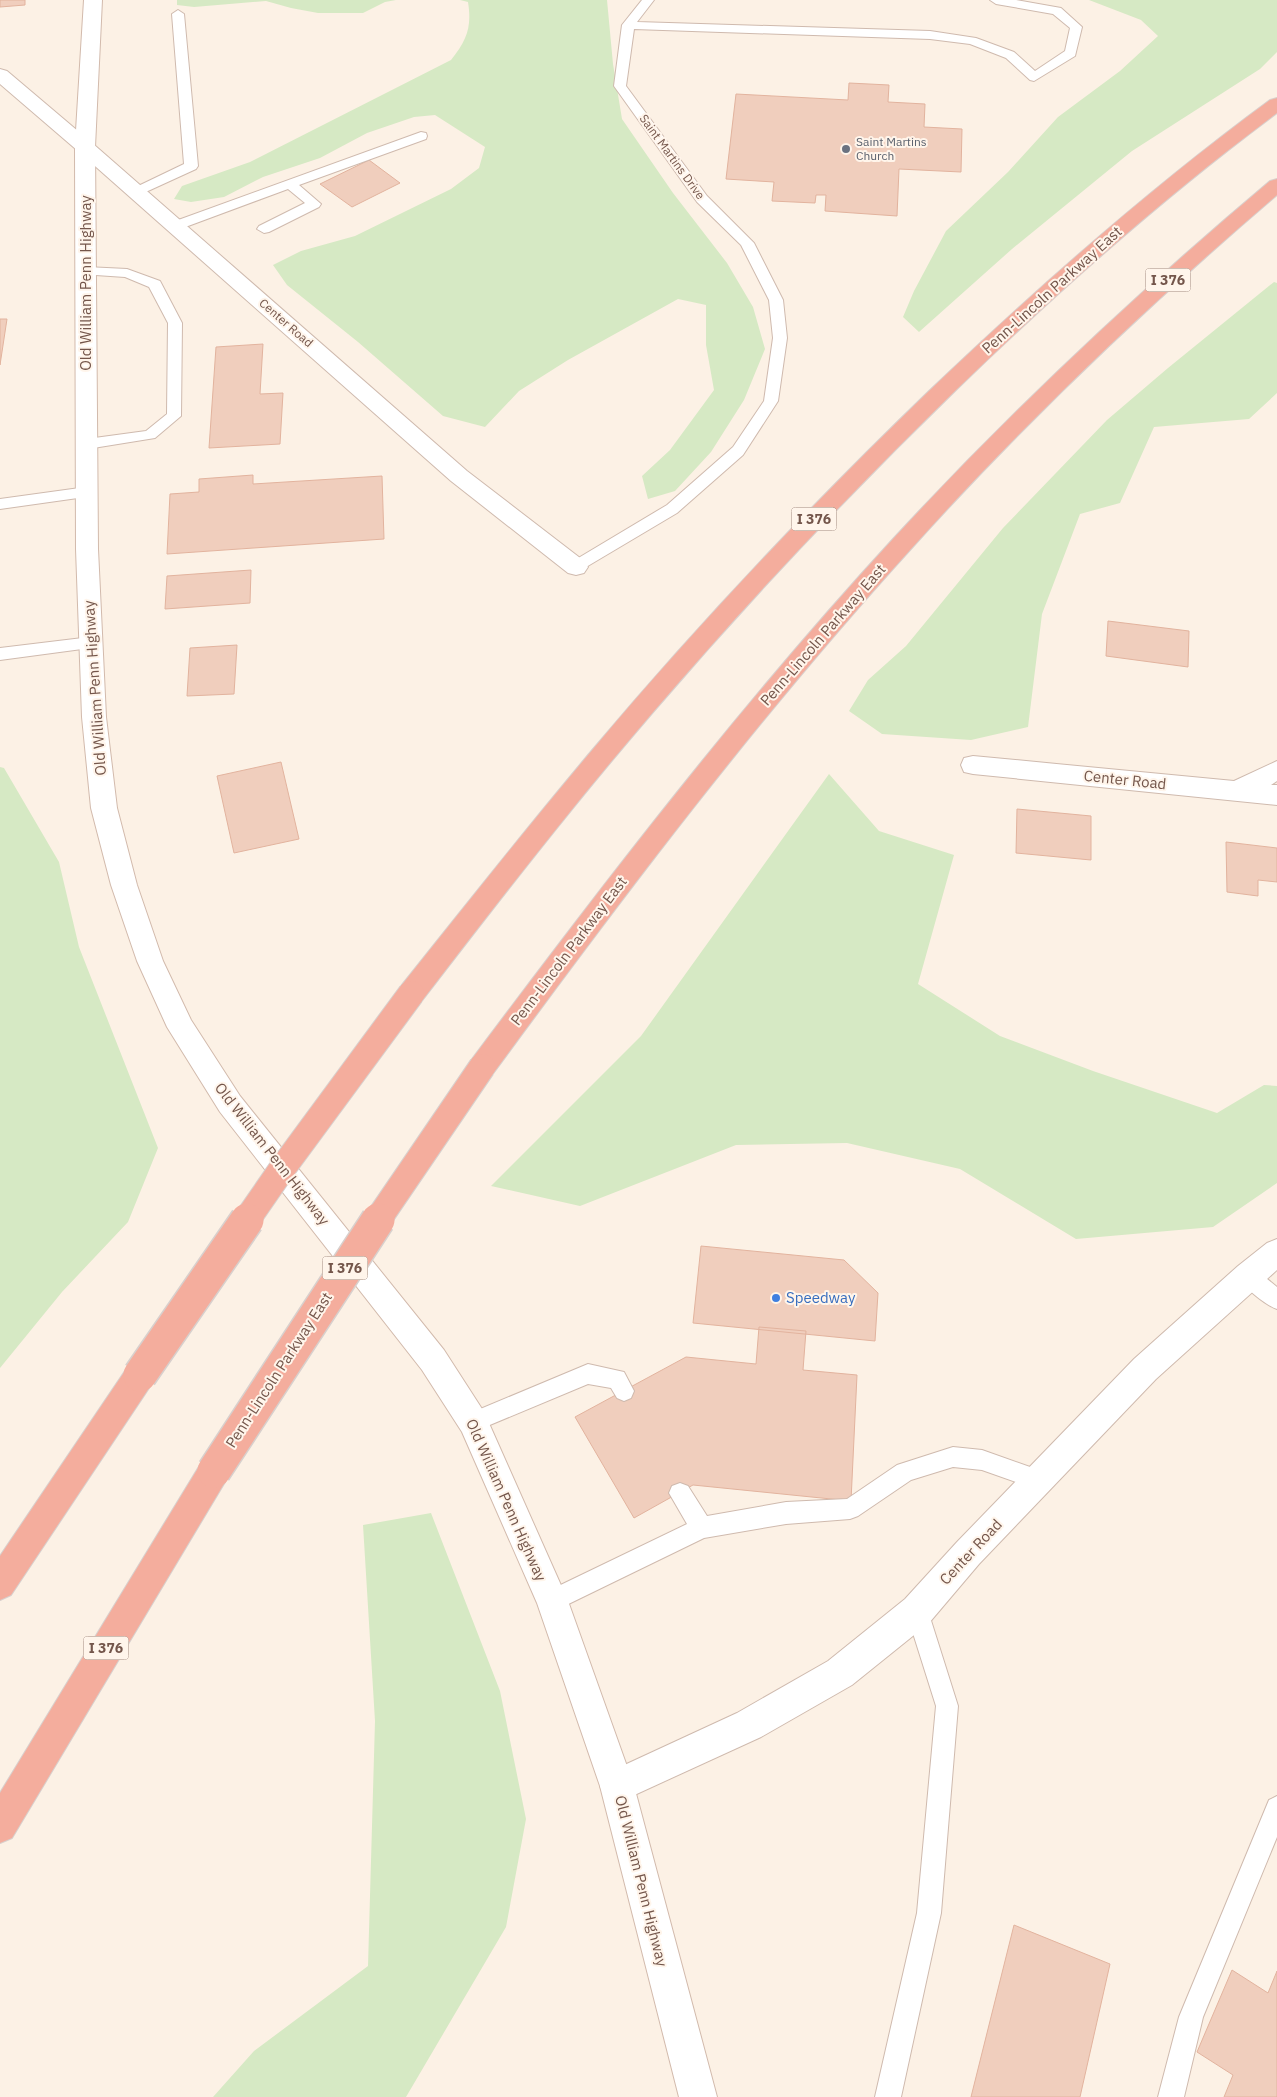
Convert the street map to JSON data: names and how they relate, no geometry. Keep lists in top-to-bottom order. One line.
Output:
{"streets":{"highway":["I 376","Penn-Lincoln Parkway East"],"main road":["Old William Penn Highway","Center Road"],"lane":["Saint Martins Drive"]},"crossings":[["Saint Martins Drive","Center Road"],["Old William Penn Highway","Center Road"]],"places":["Saint Martins Church","Speedway"]}
